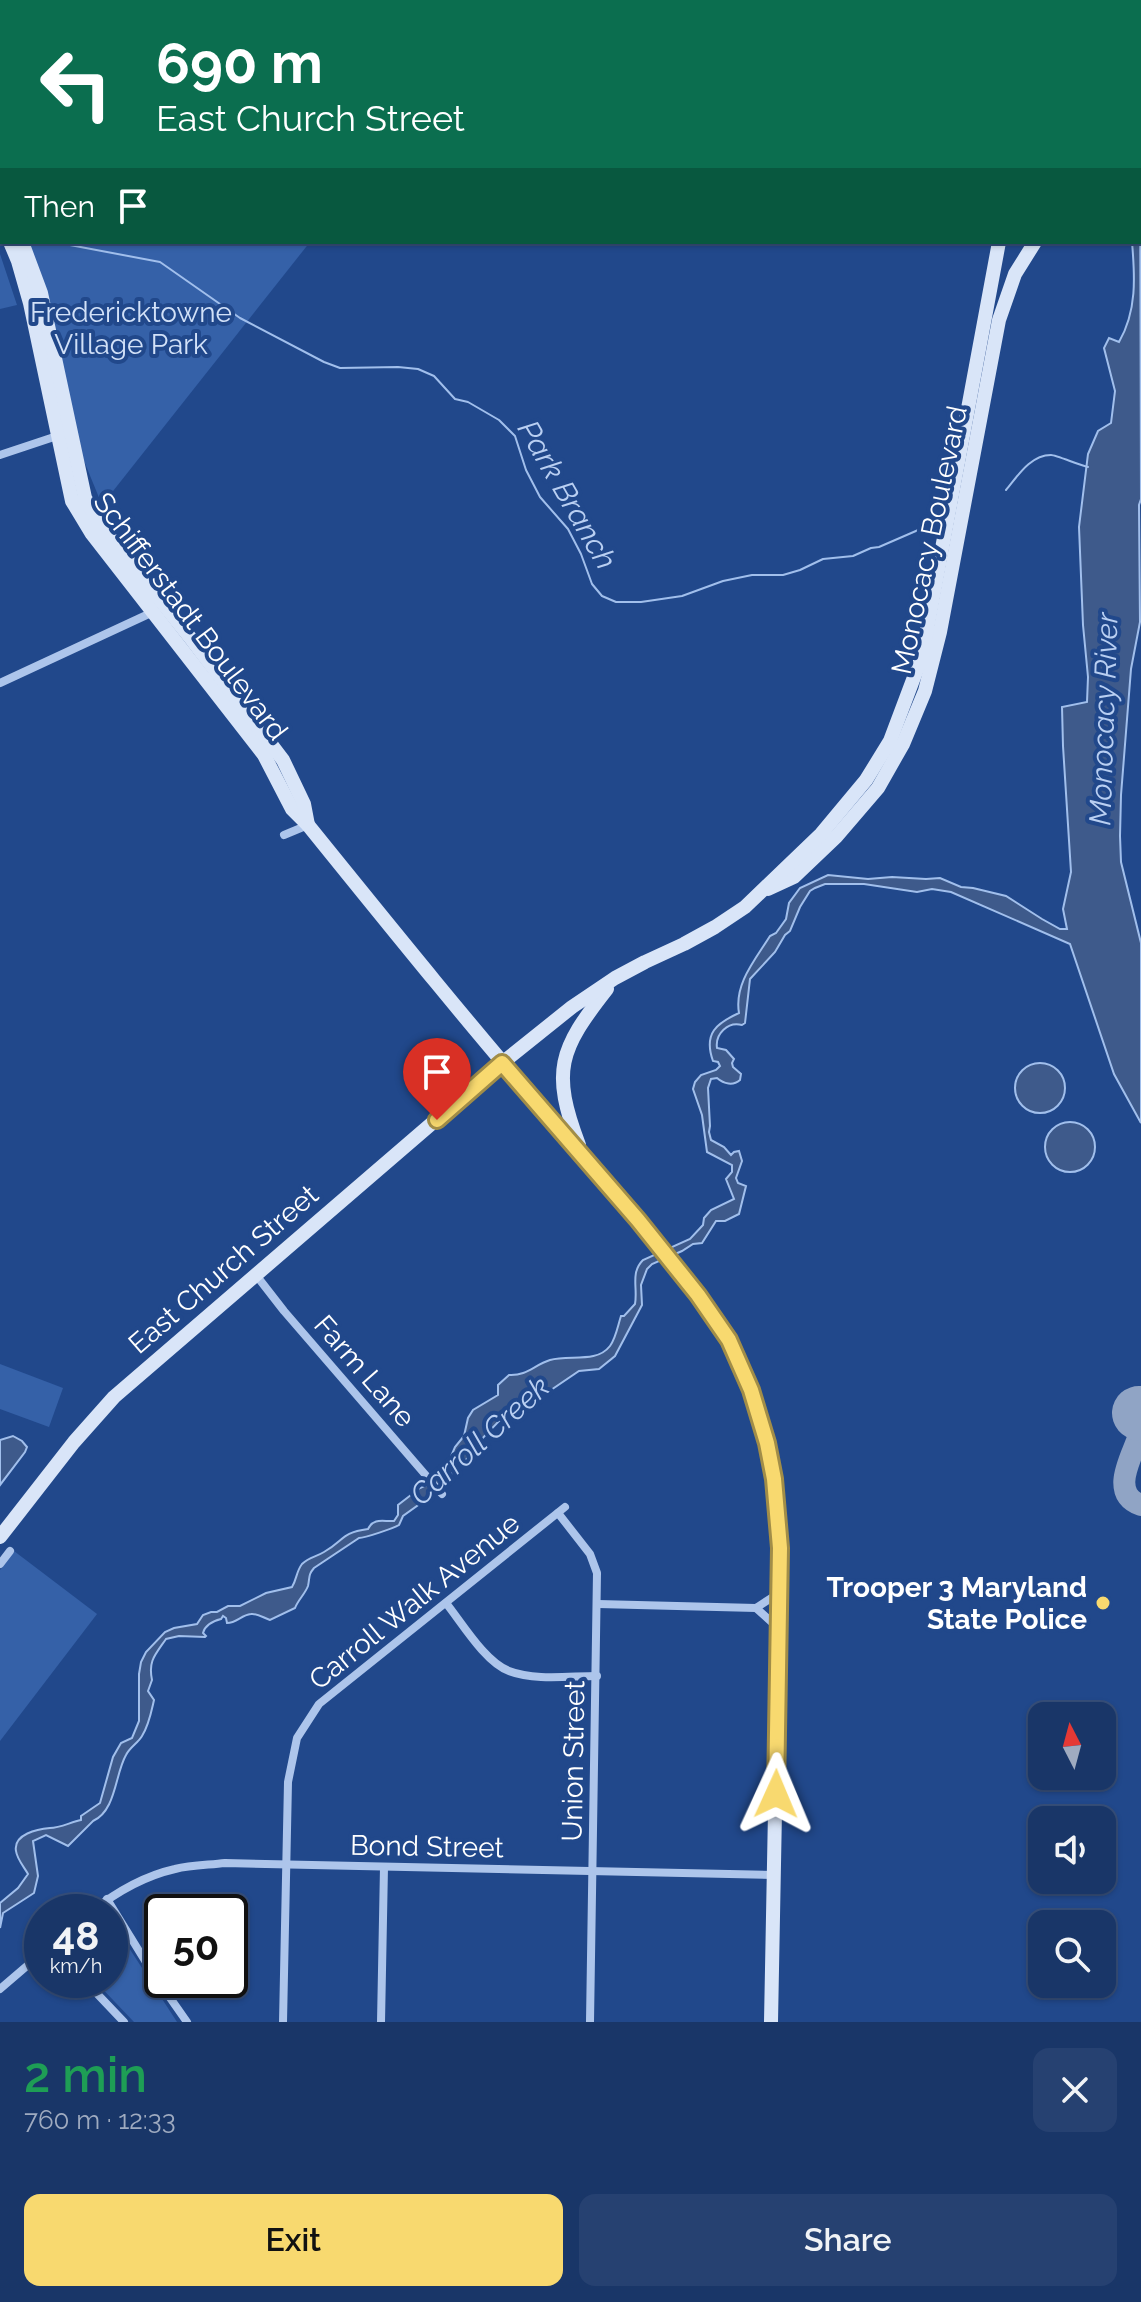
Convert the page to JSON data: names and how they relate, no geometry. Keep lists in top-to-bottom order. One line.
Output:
{"streets":{"main road":["Monocacy Boulevard","Schifferstadt Boulevard","East Church Street"],"street":["Farm Lane","Carroll Walk Avenue","Union Street","Bond Street"]},"crossings":[["Monocacy Boulevard","Schifferstadt Boulevard"],["Monocacy Boulevard","East Church Street"],["Schifferstadt Boulevard","East Church Street"],["East Church Street","Farm Lane"],["Carroll Walk Avenue","Union Street"],["Carroll Walk Avenue","Bond Street"],["Union Street","Bond Street"]],"water":["Park Branch","Monocacy River","Carroll Creek"],"parks":["Fredericktowne Village Park"],"places":["Trooper 3 Maryland State Police"],"north":"top","page":{"turn":["690 m","East Church Street"],"then":"Then","speed":"48 km/h","limit":"50","heading":["2 min","760 m · 12:33"],"buttons":["Exit","Share"]}}
